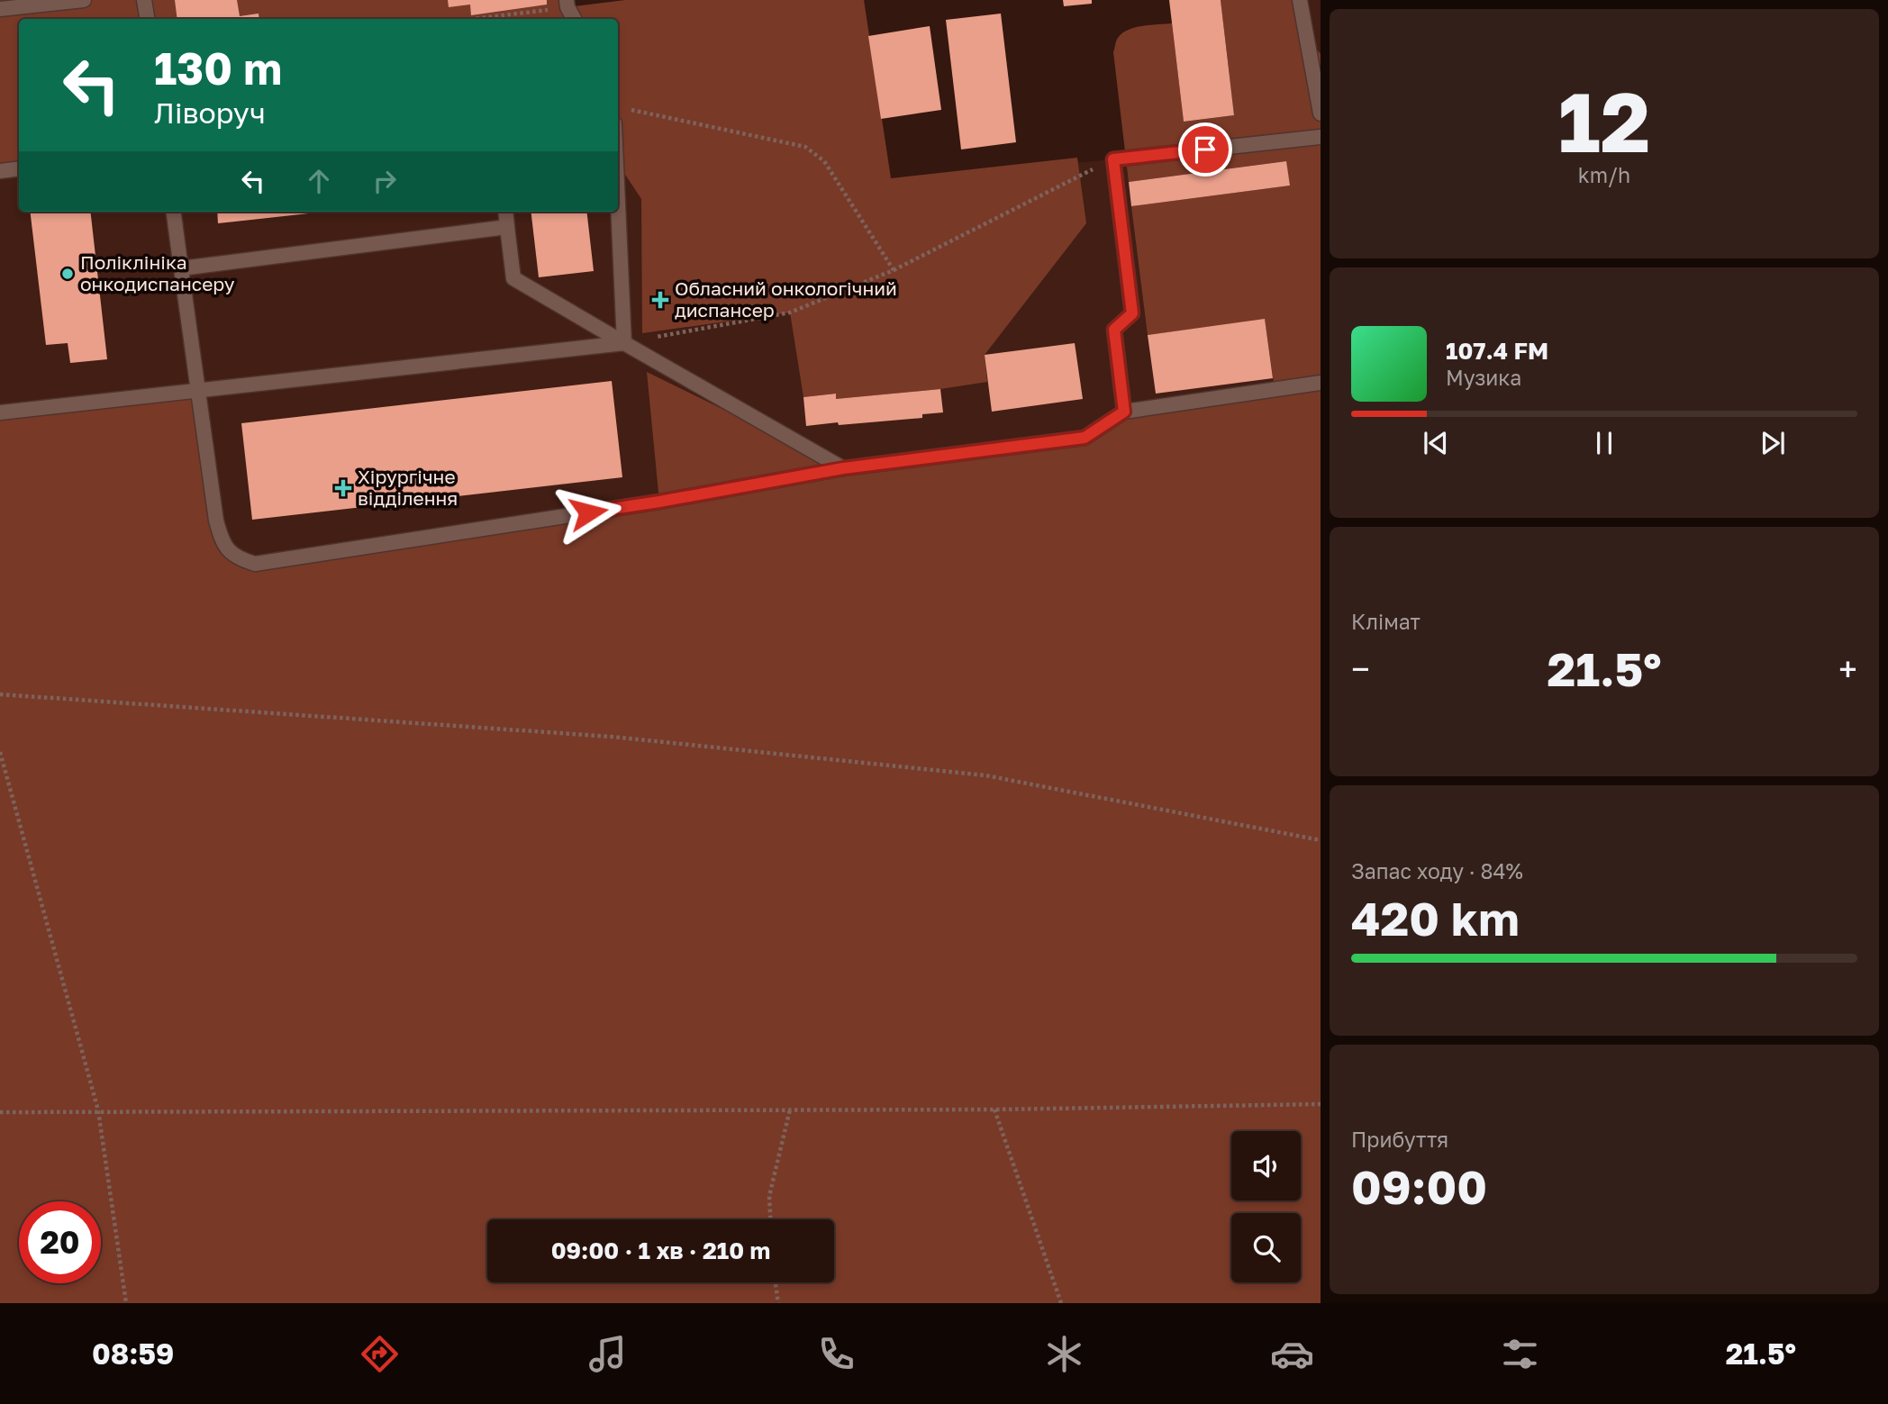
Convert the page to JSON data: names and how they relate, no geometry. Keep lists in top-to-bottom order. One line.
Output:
{"places":{"other":["Поліклініка онкодиспансеру"],"health":["Обласний онкологічний диспансер","Хірургічне відділення"]},"page":{"tile":[["12","km/h"],"Клімат",["Запас ходу · 84%","420 km"],["Прибуття","09:00"]],"turn":["130 m","Ліворуч"],"song":["107.4 FM","Музика"],"heat":["−","21.5°","+"],"limit":"20","trip":"09:00 · 1 хв · 210 m","tabs":["08:59","21.5°"]}}
